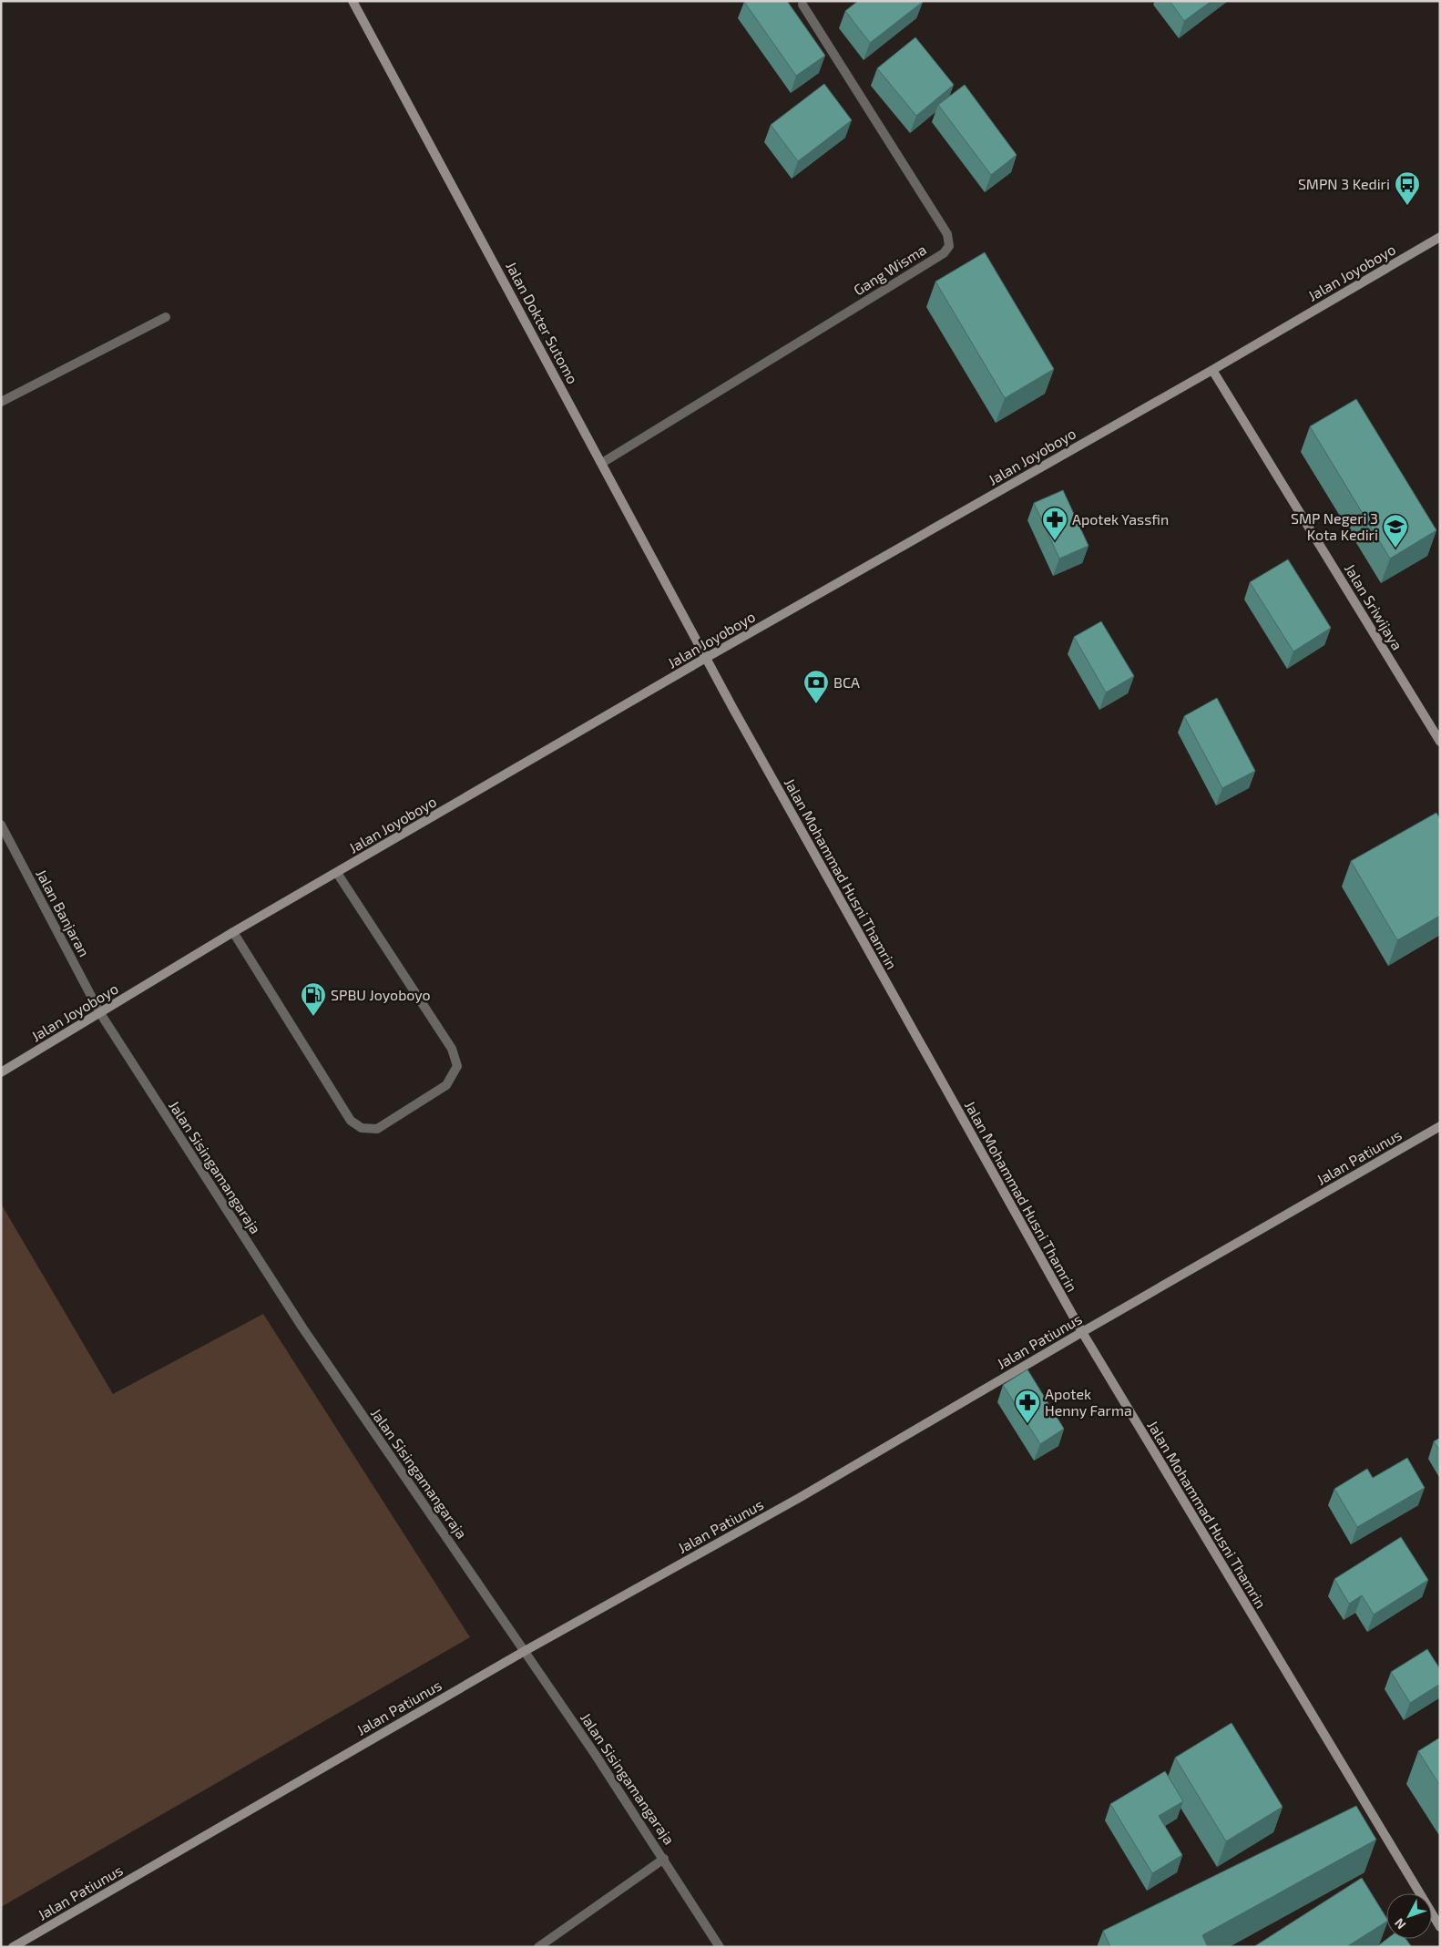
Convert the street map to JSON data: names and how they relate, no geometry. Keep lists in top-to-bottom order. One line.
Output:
{"streets":{"street":["Gang Wisma","Jalan Joyoboyo","Jalan Dokter Sutomo","Jalan Sriwijaya","Jalan Mohammad Husni Thamrin","Jalan Banjaran","Jalan Patiunus","Jalan Sisingamangaraja"]},"crossings":[["Gang Wisma","Jalan Dokter Sutomo"],["Jalan Joyoboyo","Jalan Dokter Sutomo"],["Jalan Joyoboyo","Jalan Sriwijaya"],["Jalan Joyoboyo","Jalan Mohammad Husni Thamrin"],["Jalan Joyoboyo","Jalan Banjaran"],["Jalan Joyoboyo","Jalan Sisingamangaraja"],["Jalan Dokter Sutomo","Jalan Mohammad Husni Thamrin"],["Jalan Mohammad Husni Thamrin","Jalan Patiunus"],["Jalan Banjaran","Jalan Sisingamangaraja"],["Jalan Patiunus","Jalan Sisingamangaraja"]],"places":{"bus stop":["SMPN 3 Kediri"],"pharmacy":["Apotek Yassfin","Apotek Henny Farma"],"school or university":["SMP Negeri 3 Kota Kediri"],"bank":["BCA"],"fuel station":["SPBU Joyoboyo"]},"north":"bottom left"}
